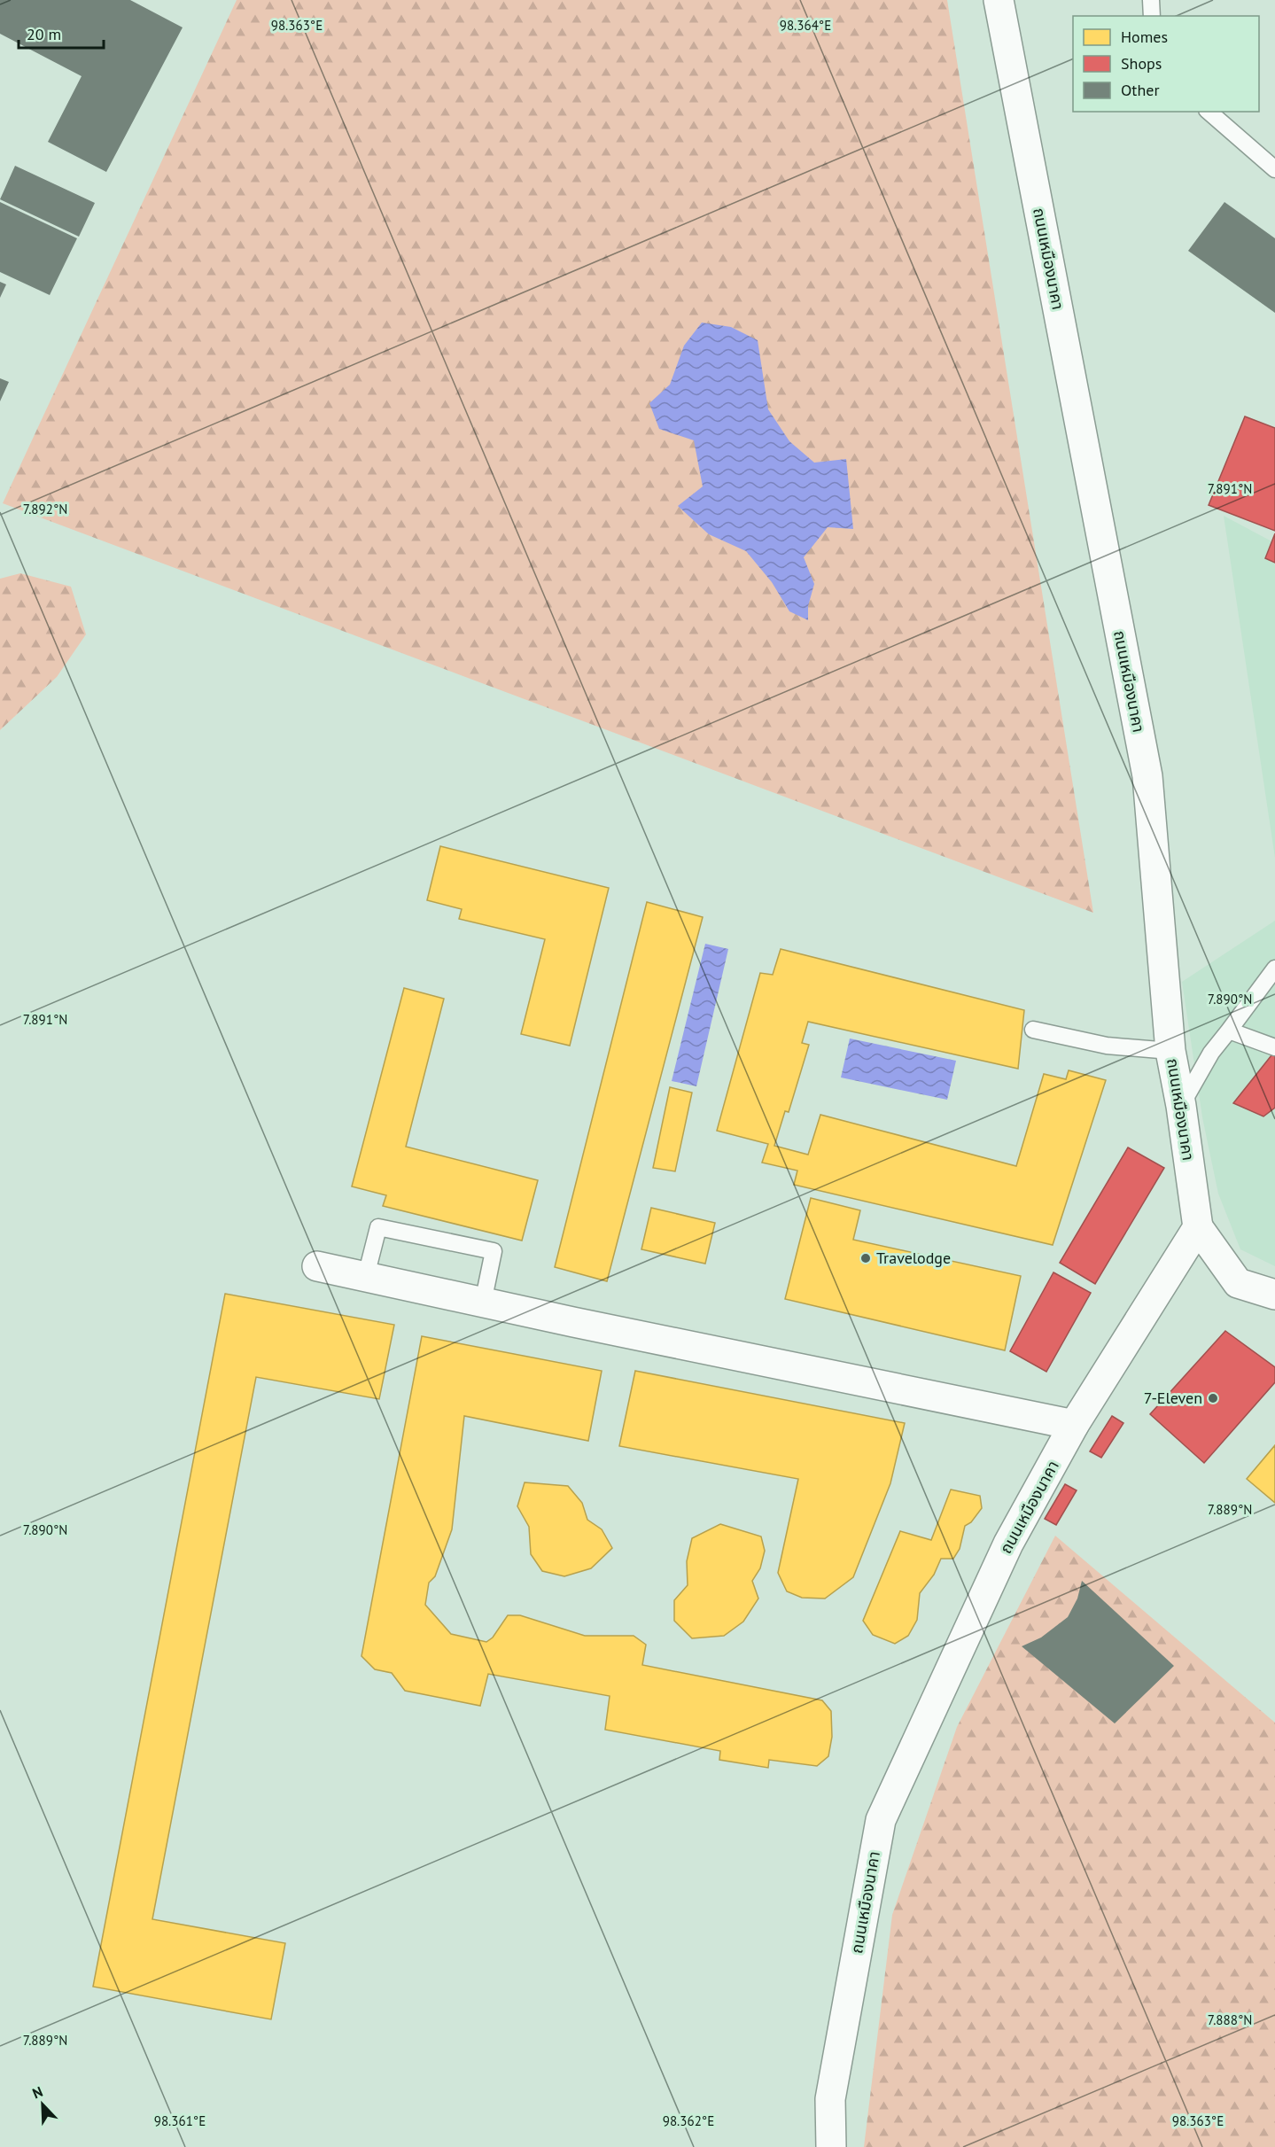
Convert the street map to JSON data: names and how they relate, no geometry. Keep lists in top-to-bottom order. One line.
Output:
{"streets":{"street":["ถนนเหมืองนาคา"]},"places":["Travelodge","7-Eleven"],"legend":["Homes","Shops","Other"],"scale_bar":"20 m","north":"top left","coordinates":["98.363°E","98.364°E","7.891°N","7.892°N","7.890°N","7.889°N","7.888°N","98.361°E","98.362°E"]}
